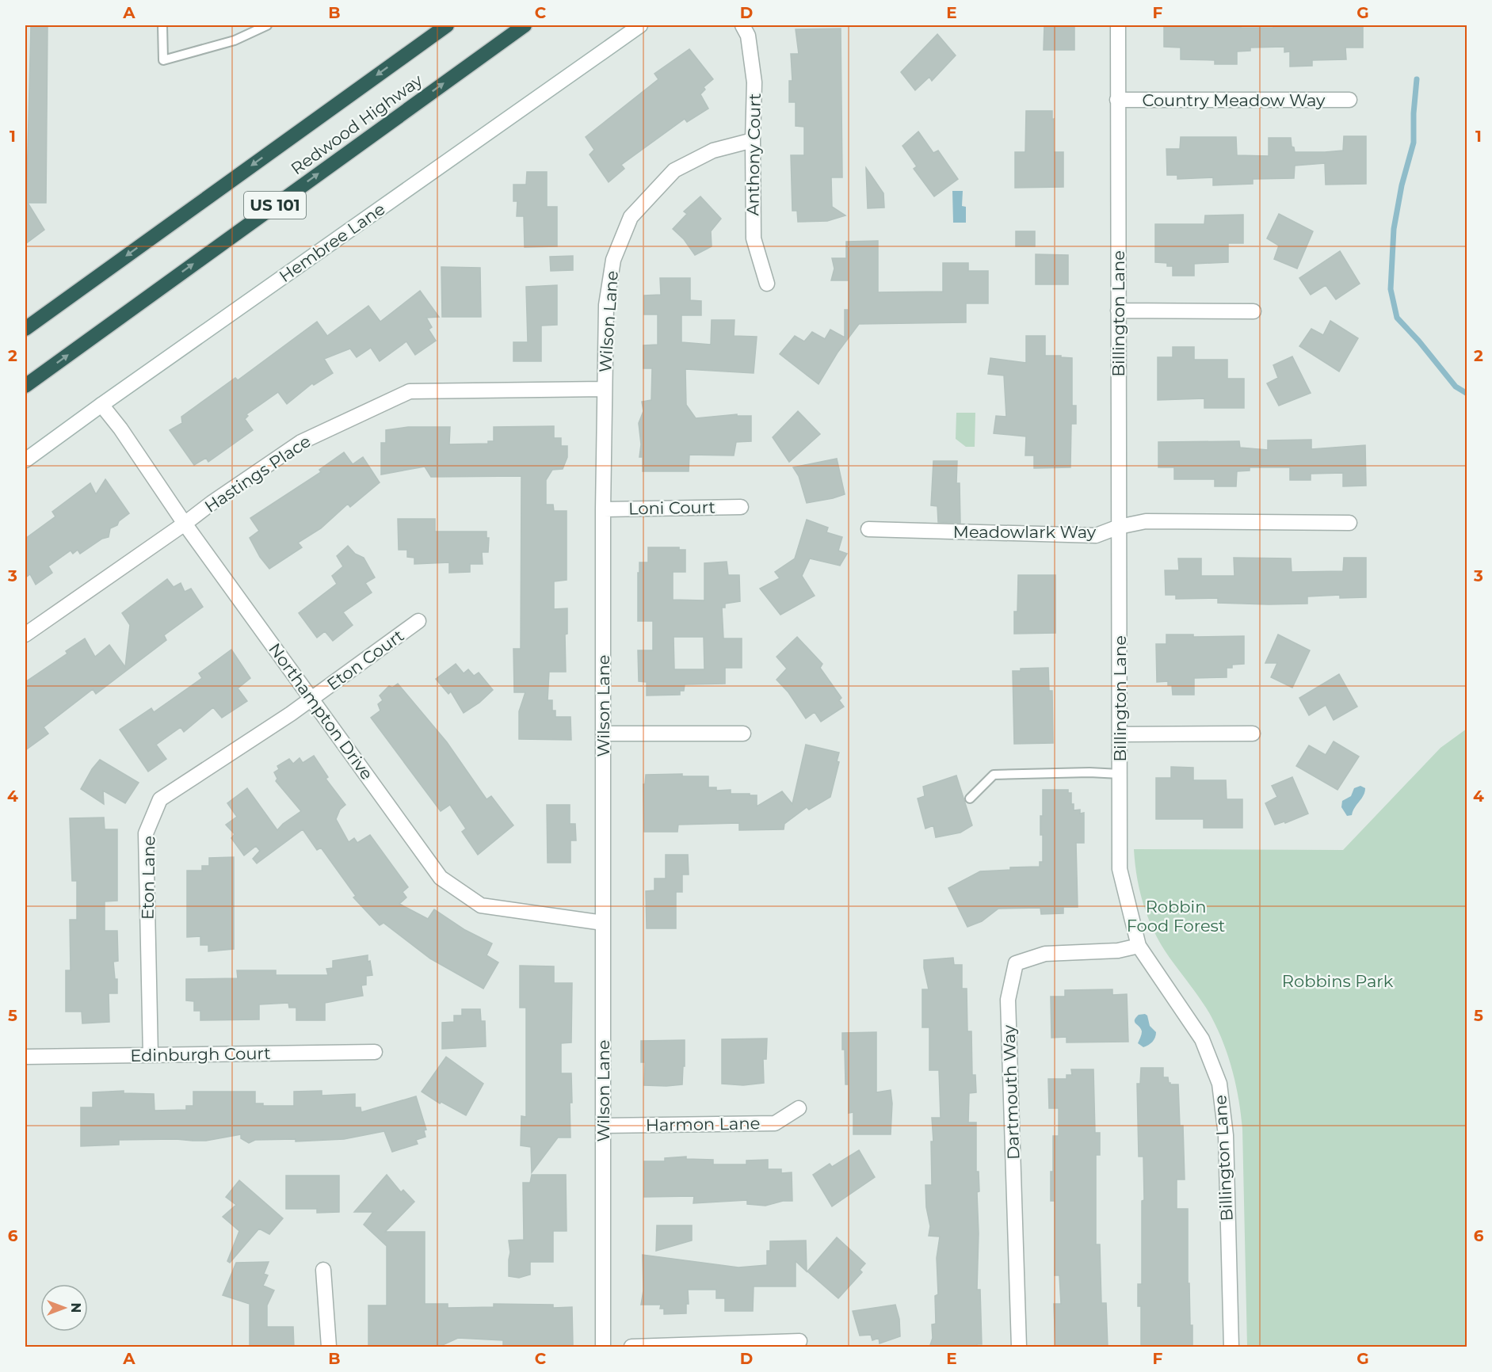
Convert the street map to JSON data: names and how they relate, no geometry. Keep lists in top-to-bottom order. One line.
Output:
{"streets":{"highway":["Redwood Highway","US 101"],"street":["Country Meadow Way","Anthony Court","Hembree Lane","Billington Lane","Wilson Lane","Hastings Place","Loni Court","Meadowlark Way","Eton Court","Northampton Drive","Eton Lane","Edinburgh Court","Dartmouth Way","Harmon Lane"]},"crossings":[["Country Meadow Way","Billington Lane"],["Anthony Court","Wilson Lane"],["Hembree Lane","Northampton Drive"],["Billington Lane","Meadowlark Way"],["Billington Lane","Dartmouth Way"],["Wilson Lane","Hastings Place"],["Wilson Lane","Loni Court"],["Wilson Lane","Northampton Drive"],["Wilson Lane","Harmon Lane"],["Hastings Place","Northampton Drive"],["Eton Court","Northampton Drive"],["Eton Court","Eton Lane"],["Northampton Drive","Eton Lane"],["Eton Lane","Edinburgh Court"]],"parks":["Robbin Food Forest","Robbins Park"],"north":"right","grid":{"columns":["A","B","C","D","E","F","G"],"rows":["1","2","3","4","5","6"]}}
